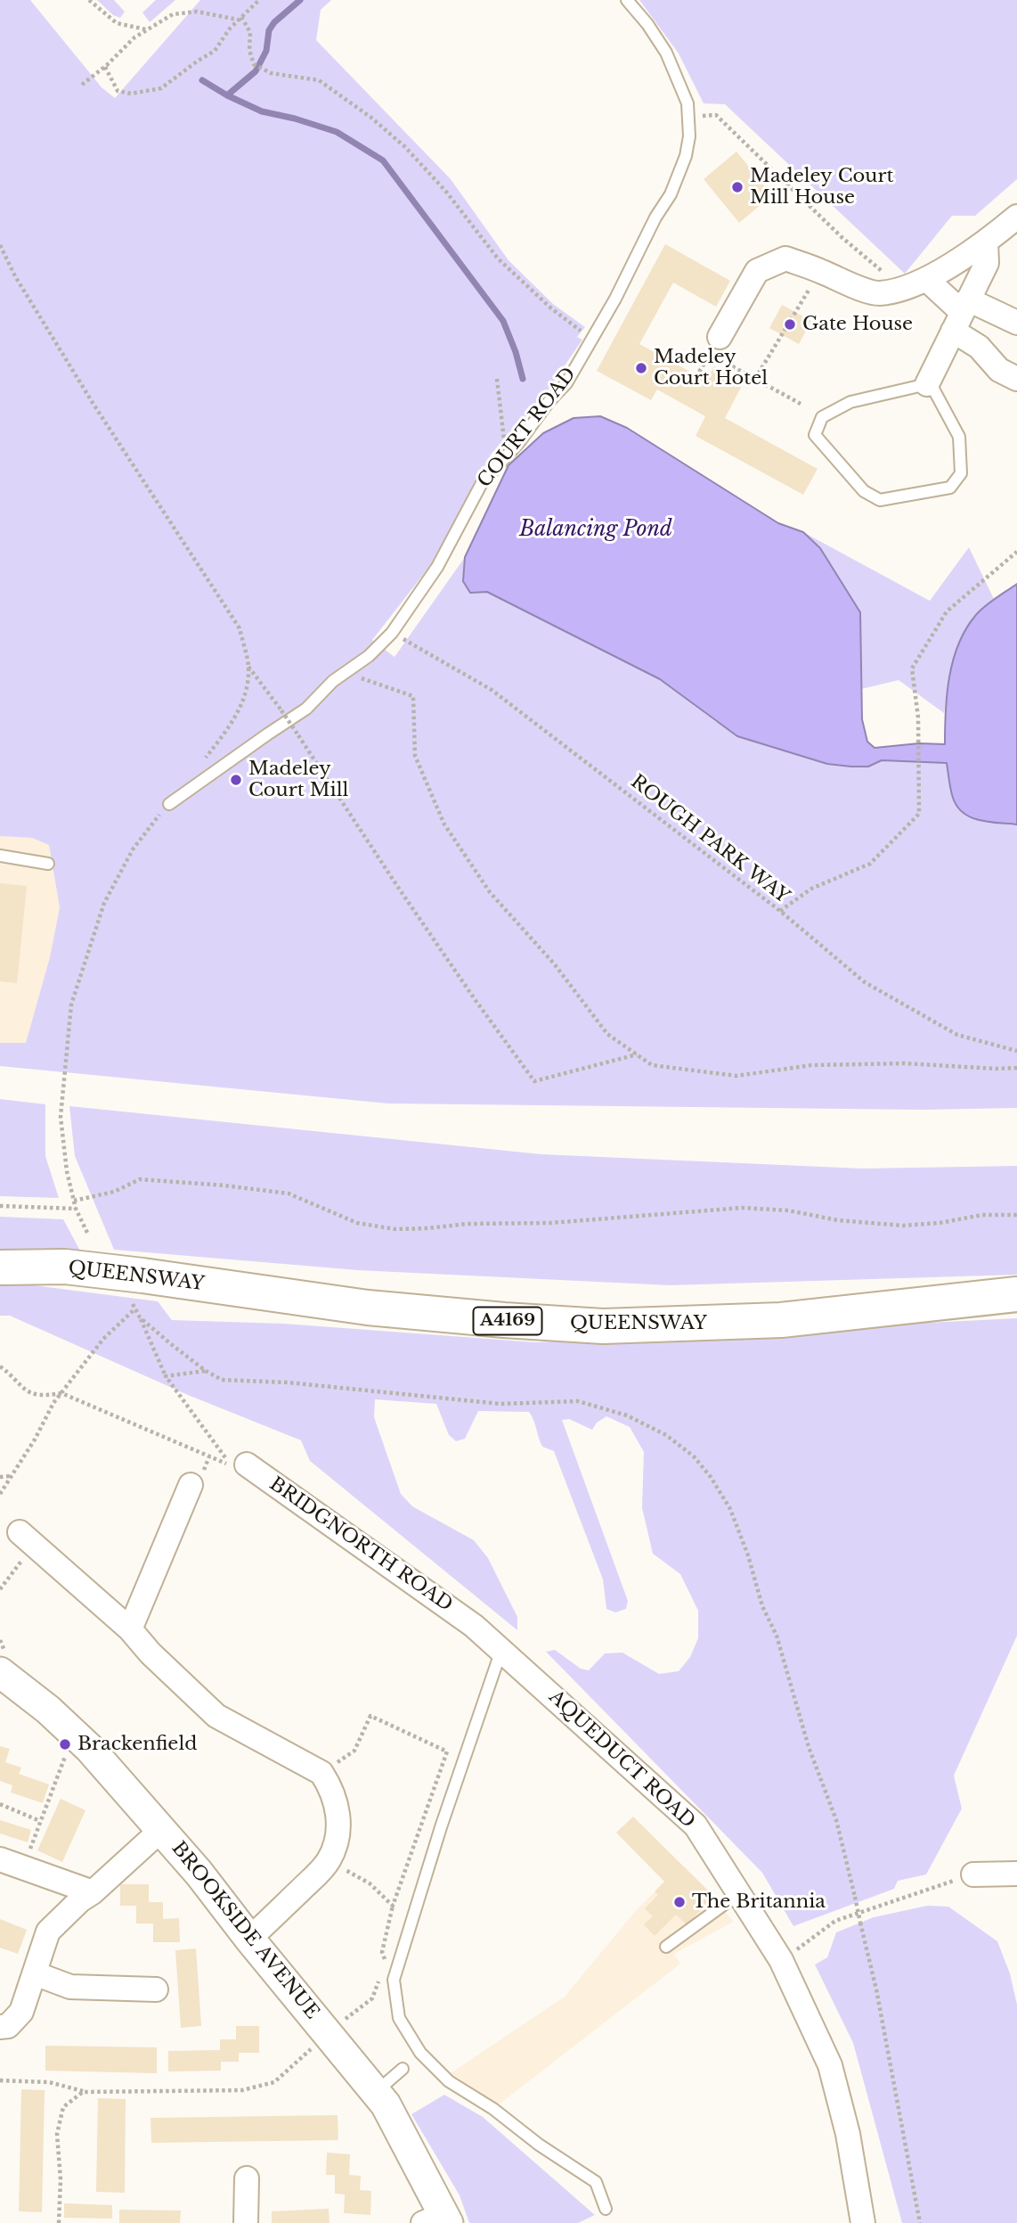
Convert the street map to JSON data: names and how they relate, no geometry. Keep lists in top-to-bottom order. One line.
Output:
{"streets":{"main road":["QUEENSWAY","A4169"],"street":["BRIDGNORTH ROAD","AQUEDUCT ROAD","BROOKSIDE AVENUE"],"lane":["COURT ROAD"],"path":["ROUGH PARK WAY"]},"crossings":[["COURT ROAD","ROUGH PARK WAY"],["BRIDGNORTH ROAD","AQUEDUCT ROAD"]],"water":["Balancing Pond"],"places":["Madeley Court Mill House","Gate House","Madeley Court Hotel","Madeley Court Mill","Brackenfield","The Britannia"]}
